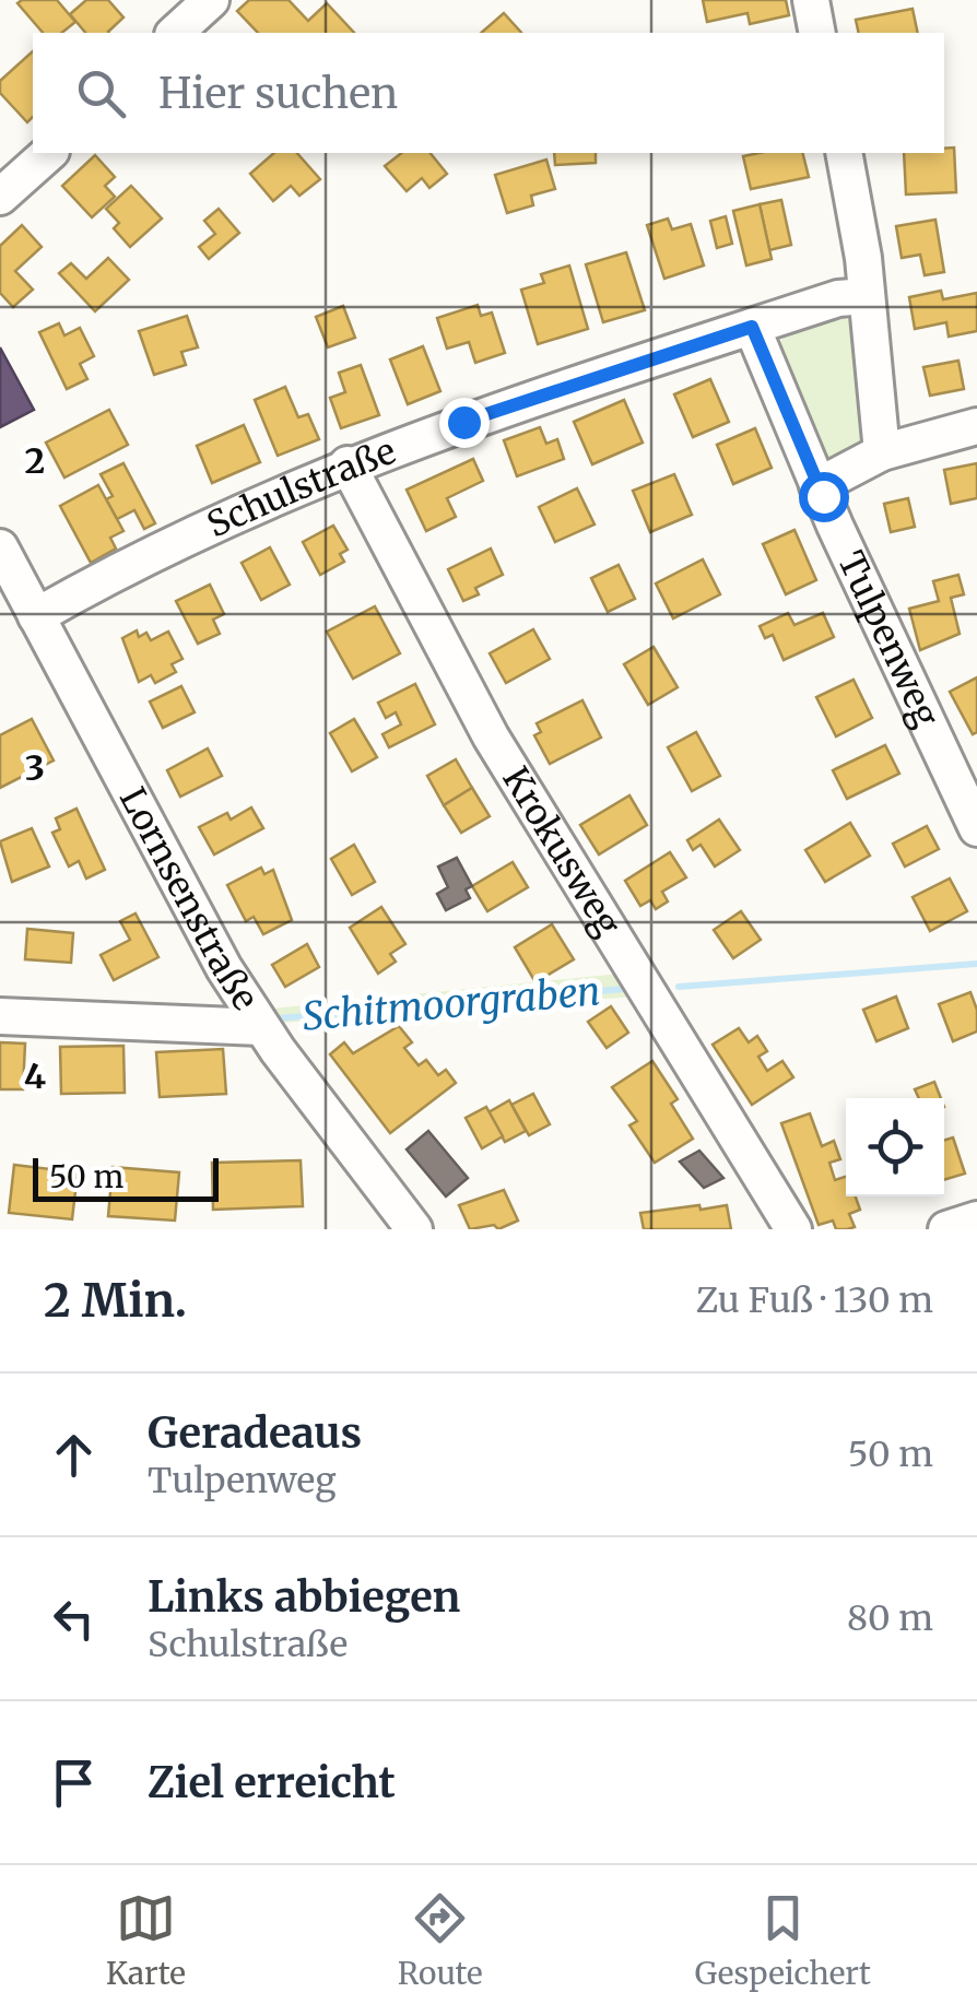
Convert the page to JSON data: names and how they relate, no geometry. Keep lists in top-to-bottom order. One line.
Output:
{"streets":{"street":["Schulstraße","Tulpenweg","Krokusweg","Lornsenstraße"]},"crossings":[["Schulstraße","Tulpenweg"],["Schulstraße","Krokusweg"],["Schulstraße","Lornsenstraße"]],"water":["Schitmoorgraben"],"scale_bar":"50 m","page":{"search":"Hier suchen","scale":"50 m","heading":["2 Min.","Zu Fuß · 130 m"],"list":[["Geradeaus","Tulpenweg","50 m"],["Links abbiegen","Schulstraße","80 m"],"Ziel erreicht"],"nav":["Karte","Route","Gespeichert"]},"grid":{"rows":["2","3","4"]}}
